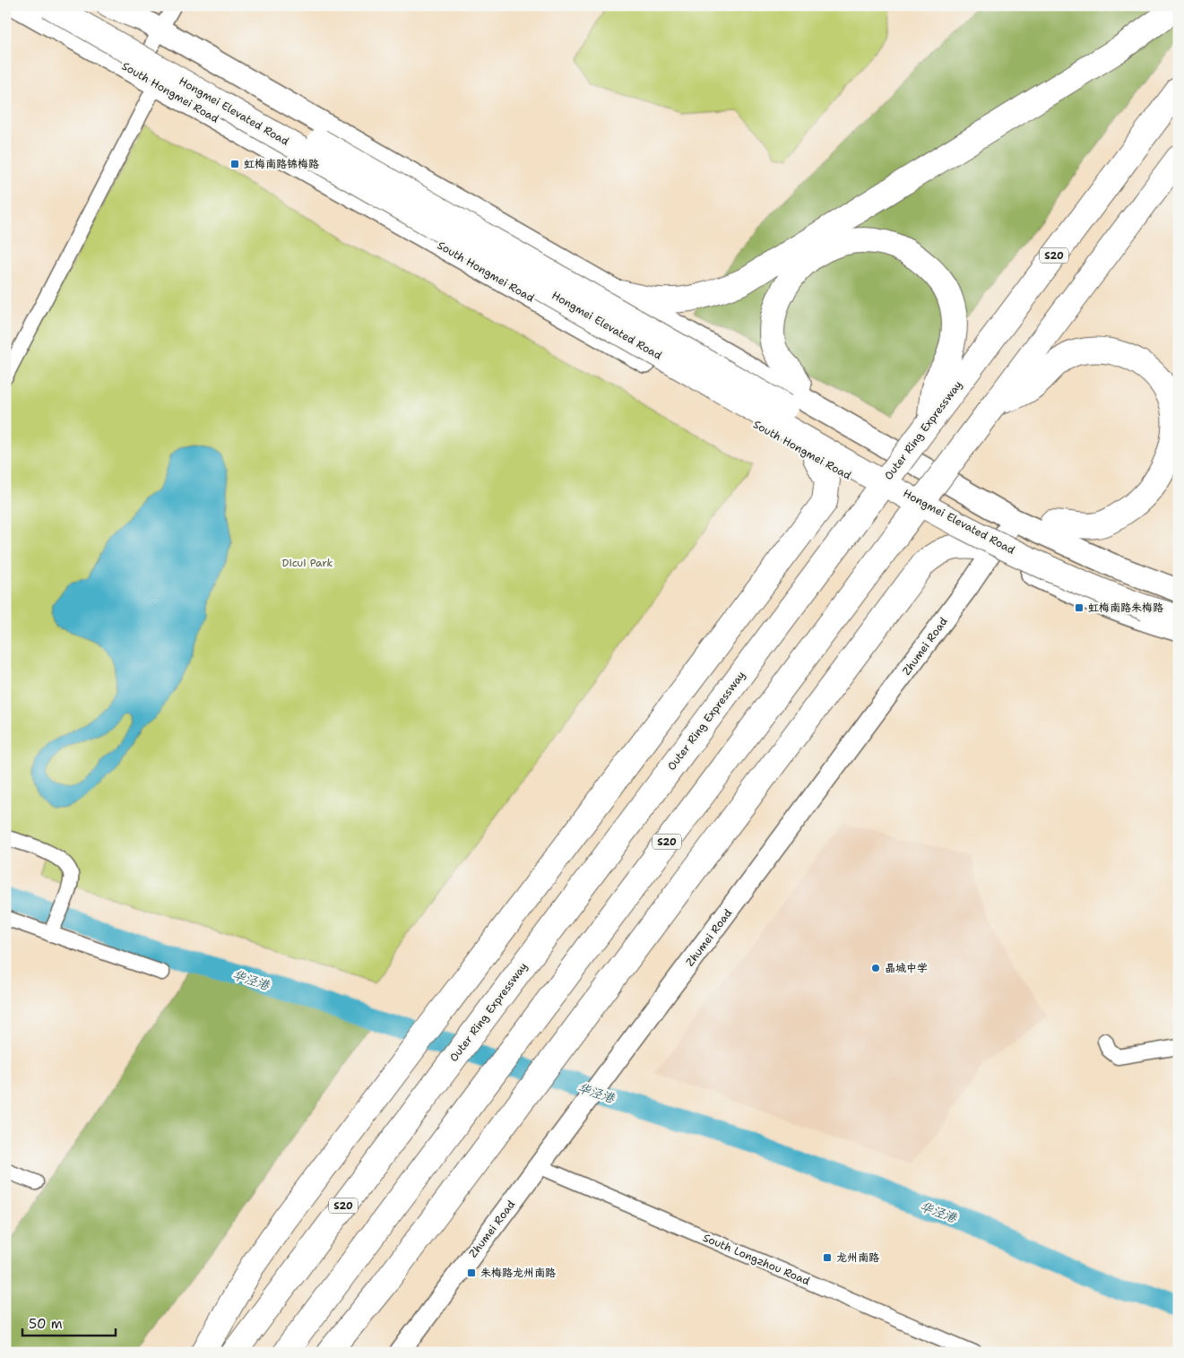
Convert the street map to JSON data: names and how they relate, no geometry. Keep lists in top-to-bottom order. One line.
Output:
{"streets":{"highway":["Hongmei Elevated Road","S20","Outer Ring Expressway"],"main road":["South Hongmei Road"],"street":["Zhumei Road","South Longzhou Road"]},"crossings":[["South Hongmei Road","Zhumei Road"],["Zhumei Road","South Longzhou Road"]],"water":["华泾港"],"parks":["Dicui Park"],"places":{"transit":["虹梅南路锦梅路","虹梅南路朱梅路","龙州南路","朱梅路龙州南路"],"other":["晶城中学"]},"scale_bar":"50 m"}
